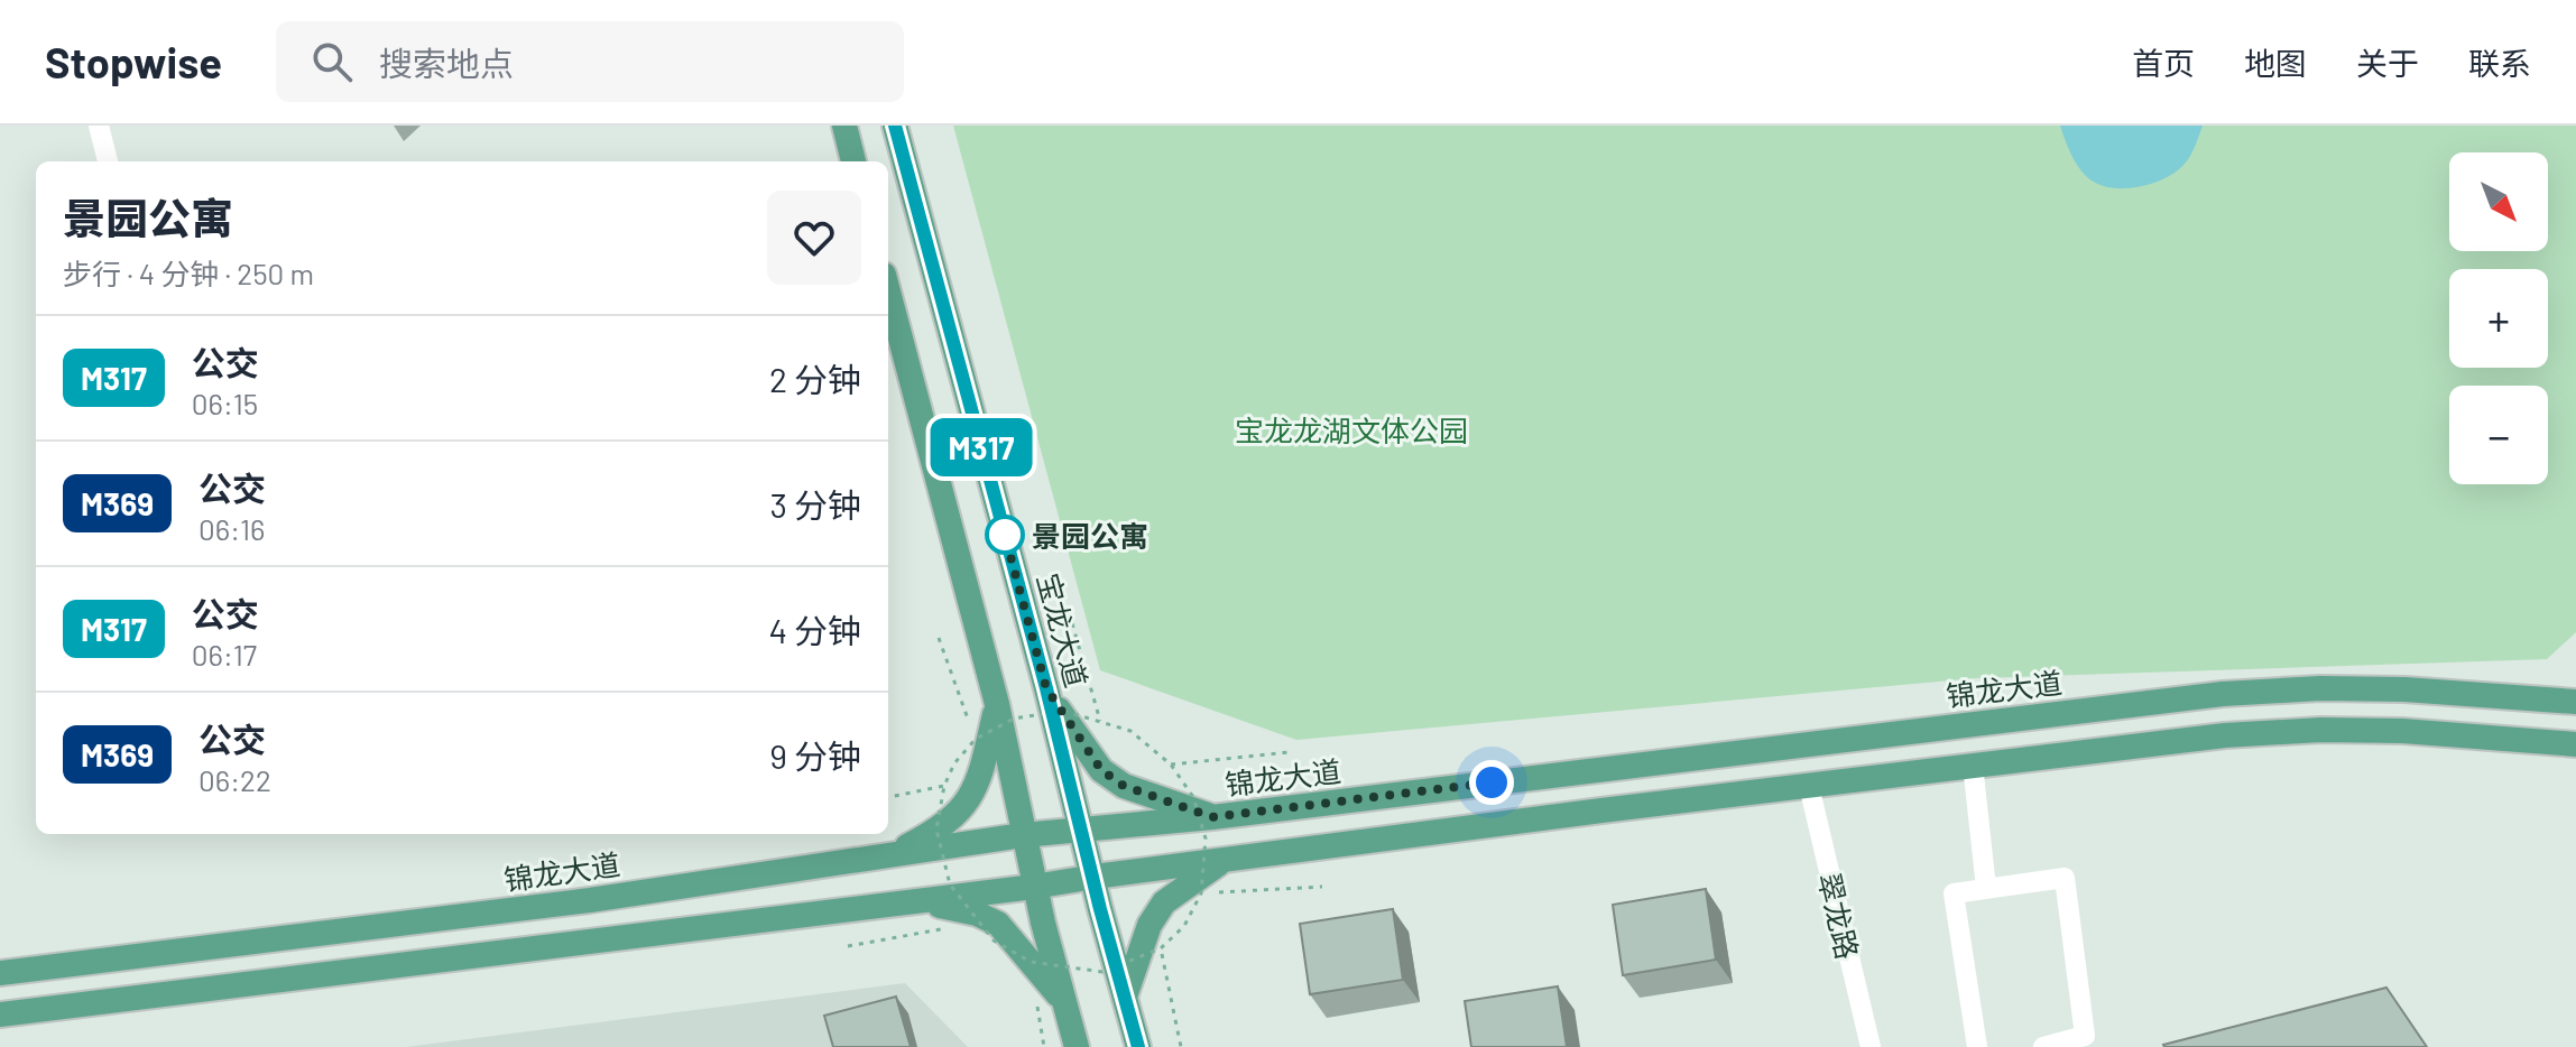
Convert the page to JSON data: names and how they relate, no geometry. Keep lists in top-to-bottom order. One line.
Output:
{"streets":{"main road":["宝龙大道","锦龙大道"],"street":["翠龙路"]},"crossings":[["宝龙大道","锦龙大道"]],"parks":["宝龙龙湖文体公园"],"places":["景园公寓"],"lines":["bus line M317"],"north":"bottom right","page":{"header":"Stopwise","search":"搜索地点","nav":["首页","地图","关于","联系"],"on_map":"M317","map_buttons":["+","−"],"heading":["景园公寓","步行 · 4 分钟 · 250 m"],"list":[{"mark":"M317","name":"公交","note":"06:15","value":"2 分钟"},{"mark":"M369","name":"公交","note":"06:16","value":"3 分钟"},{"mark":"M317","name":"公交","note":"06:17","value":"4 分钟"},{"mark":"M369","name":"公交","note":"06:22","value":"9 分钟"}]}}
